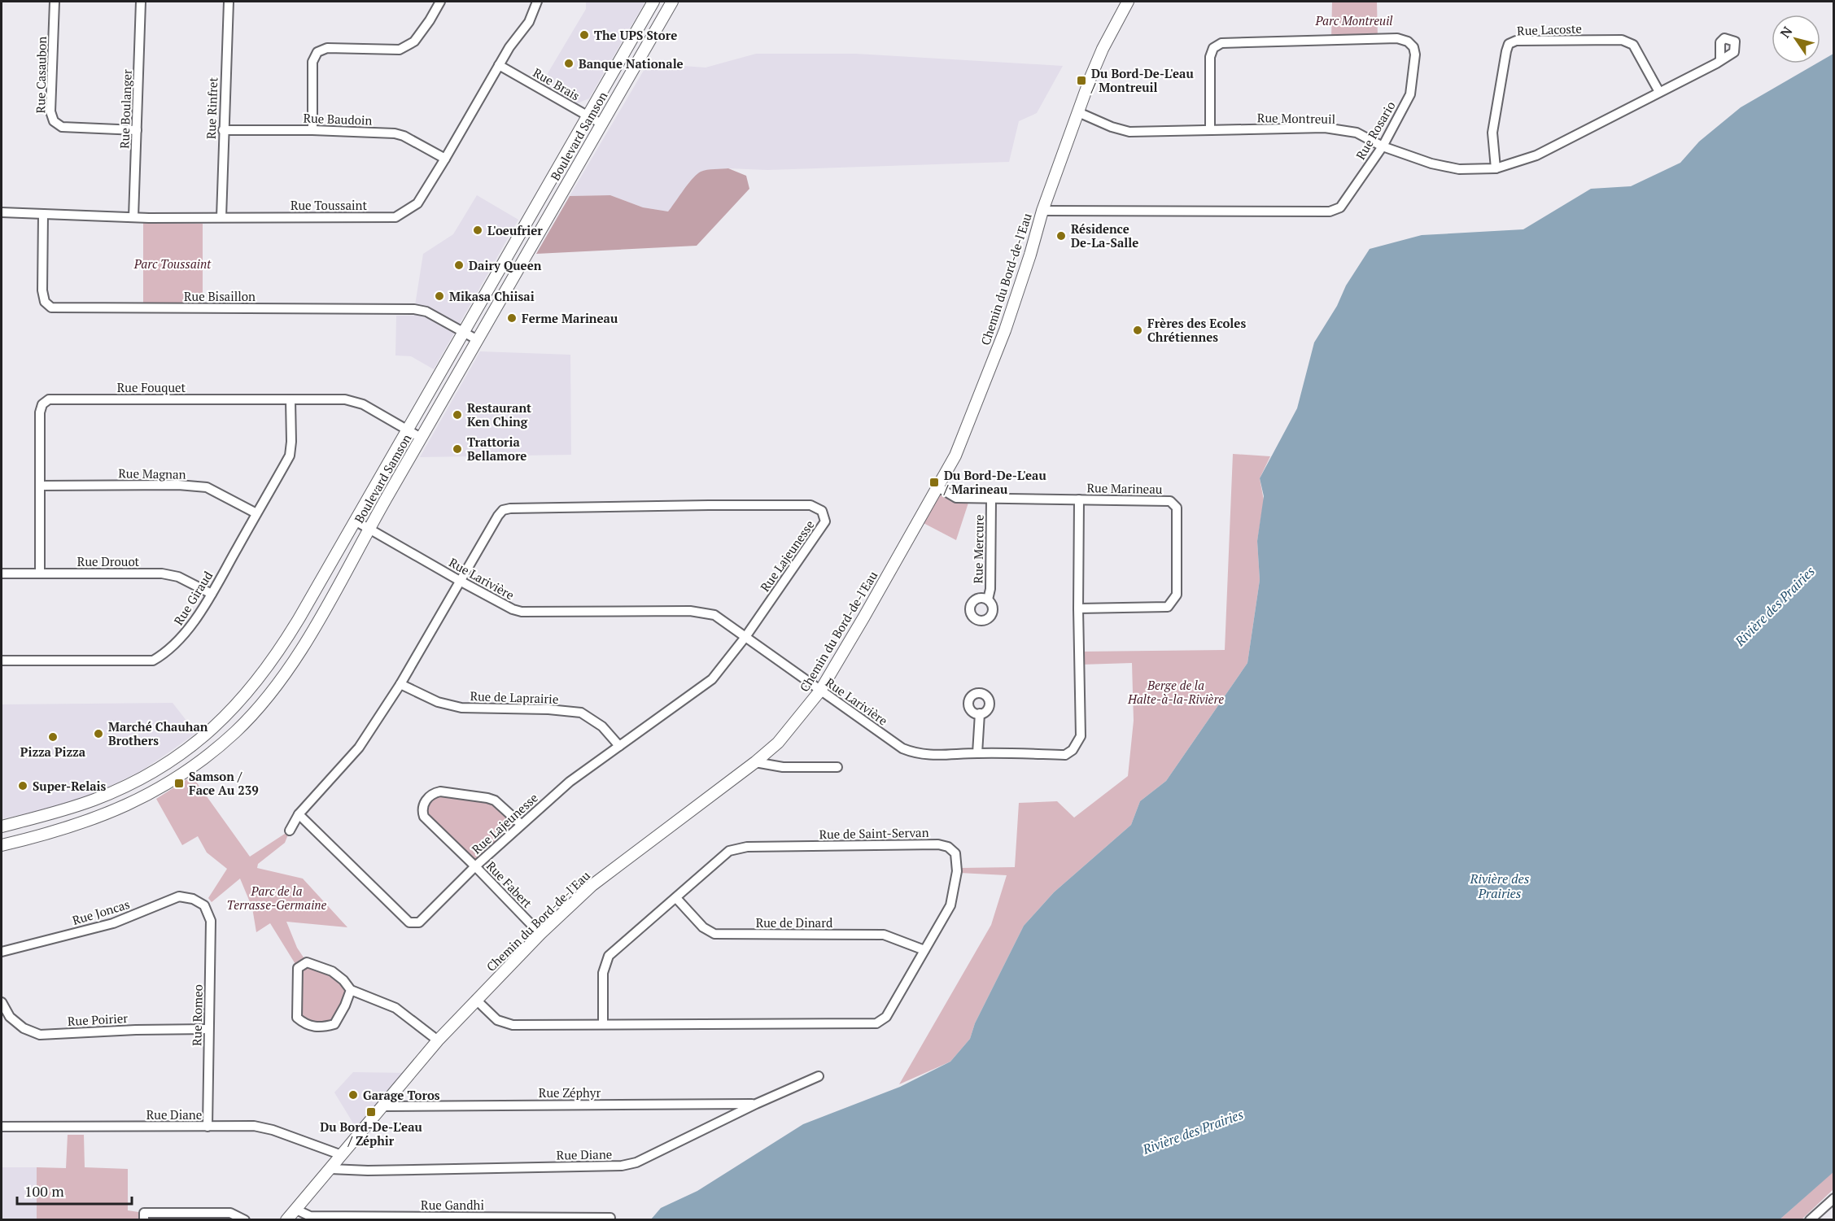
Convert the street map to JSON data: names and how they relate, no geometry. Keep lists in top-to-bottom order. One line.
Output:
{"streets":{"street":["Rue Lacoste","Rue Casaubon","Rue Brais","Rue Rinfret","Rue Boulanger","Rue Montreuil","Rue Baudoin","Rue Rosario","Boulevard Samson","Rue Toussaint","Chemin du Bord-de-l'Eau","Rue Bisaillon","Rue Fouquet","Rue Magnan","Rue Marineau","Rue Mercure","Rue Lajeunesse","Rue Drouot","Rue Larivière","Rue Giraud","Rue de Laprairie","Rue de Saint-Servan","Rue Fabert","Rue Joncas","Rue de Dinard","Rue Romeo","Rue Poirier","Rue Zéphyr","Rue Diane","Rue Gandhi"]},"crossings":[["Rue Lacoste","Rue Montreuil"],["Rue Casaubon","Rue Boulanger"],["Rue Brais","Boulevard Samson"],["Rue Brais","Rue Toussaint"],["Rue Rinfret","Rue Baudoin"],["Rue Rinfret","Rue Toussaint"],["Rue Boulanger","Rue Toussaint"],["Rue Montreuil","Rue Rosario"],["Rue Montreuil","Chemin du Bord-de-l'Eau"],["Rue Baudoin","Rue Toussaint"],["Rue Rosario","Chemin du Bord-de-l'Eau"],["Boulevard Samson","Rue Bisaillon"],["Boulevard Samson","Rue Fouquet"],["Boulevard Samson","Rue Larivière"],["Rue Toussaint","Rue Bisaillon"],["Chemin du Bord-de-l'Eau","Rue Marineau"],["Chemin du Bord-de-l'Eau","Rue Larivière"],["Chemin du Bord-de-l'Eau","Rue de Saint-Servan"],["Chemin du Bord-de-l'Eau","Rue Fabert"],["Chemin du Bord-de-l'Eau","Rue Zéphyr"],["Chemin du Bord-de-l'Eau","Rue Diane"],["Chemin du Bord-de-l'Eau","Rue Gandhi"],["Rue Fouquet","Rue Magnan"],["Rue Fouquet","Rue Drouot"],["Rue Fouquet","Rue Giraud"],["Rue Magnan","Rue Giraud"],["Rue Marineau","Rue Mercure"],["Rue Marineau","Rue Larivière"],["Rue Lajeunesse","Rue Larivière"],["Rue Lajeunesse","Rue de Laprairie"],["Rue Lajeunesse","Rue Fabert"],["Rue Drouot","Rue Giraud"],["Rue de Saint-Servan","Rue de Dinard"],["Rue Joncas","Rue Romeo"],["Rue Romeo","Rue Poirier"],["Rue Romeo","Rue Diane"],["Rue Zéphyr","Rue Diane"]],"water":["Rivière des Prairies"],"parks":["Parc Montreuil","Parc Toussaint","Berge de la Halte-à-la-Rivière","Parc de la Terrasse-Germaine"],"places":{"other":["The UPS Store","Banque Nationale","L'oeufrier","Résidence De-La-Salle","Dairy Queen","Mikasa Chiisai","Ferme Marineau","Frères des Ecoles Chrétiennes","Restaurant Ken Ching","Trattoria Bellamore","Marché Chauhan Brothers","Pizza Pizza","Super-Relais","Garage Toros"],"transit":["Du Bord-De-L'eau / Montreuil","Du Bord-De-L'eau / Marineau","Samson / Face Au 239","Du Bord-De-L'eau / Zéphir"]},"scale_bar":"100 m","north":"top left"}
